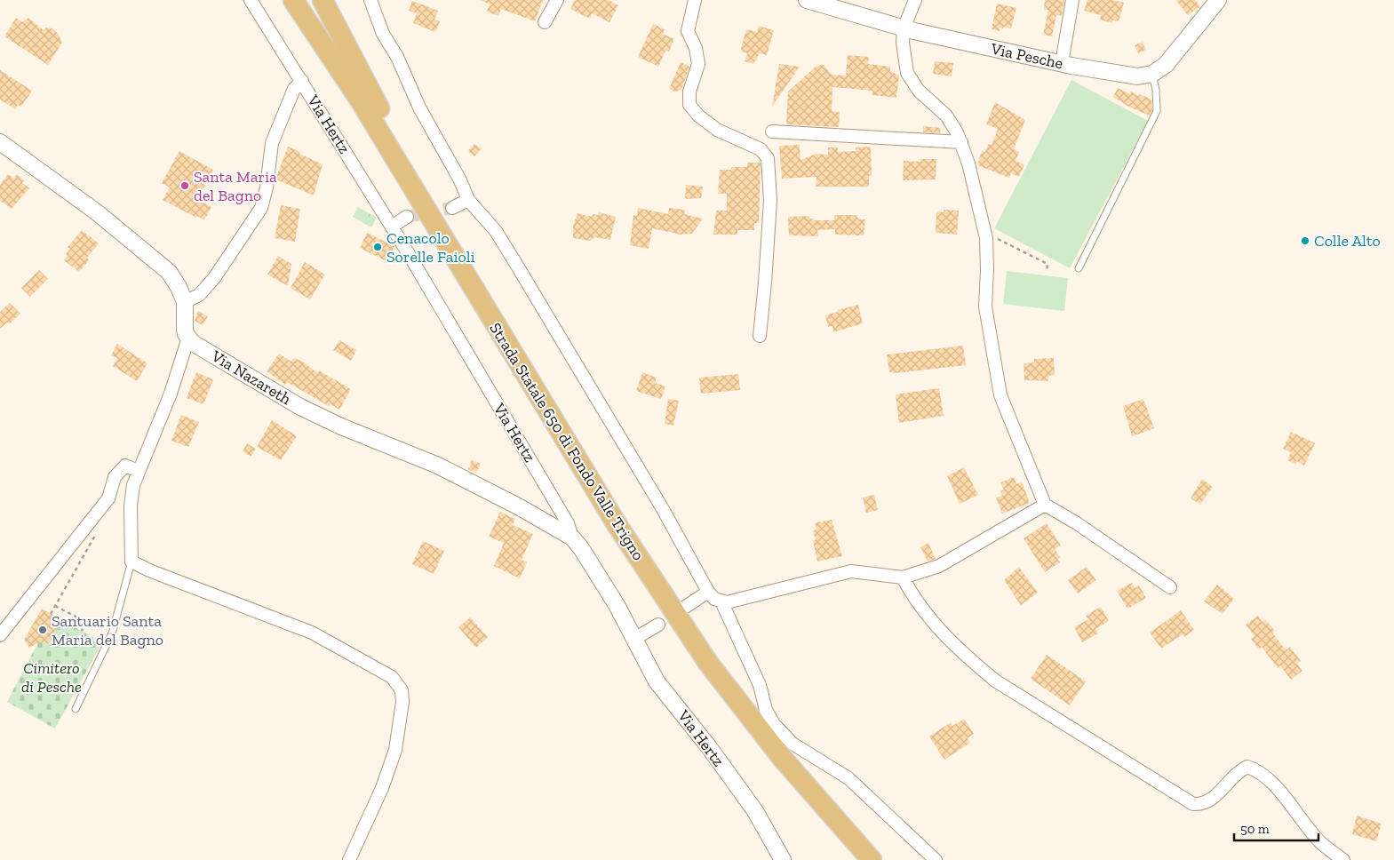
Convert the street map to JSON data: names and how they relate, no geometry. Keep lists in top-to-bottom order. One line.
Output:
{"streets":{"highway":["Strada Statale 650 di Fondo Valle Trigno"],"street":["Via Pesche","Via Hertz","Via Nazareth"]},"crossings":[["Via Hertz","Via Nazareth"]],"parks":["Cimitero di Pesche"],"places":["Santa Maria del Bagno","Colle Alto","Cenacolo Sorelle Faioli","Santuario Santa Maria del Bagno"],"scale_bar":"50 m"}
